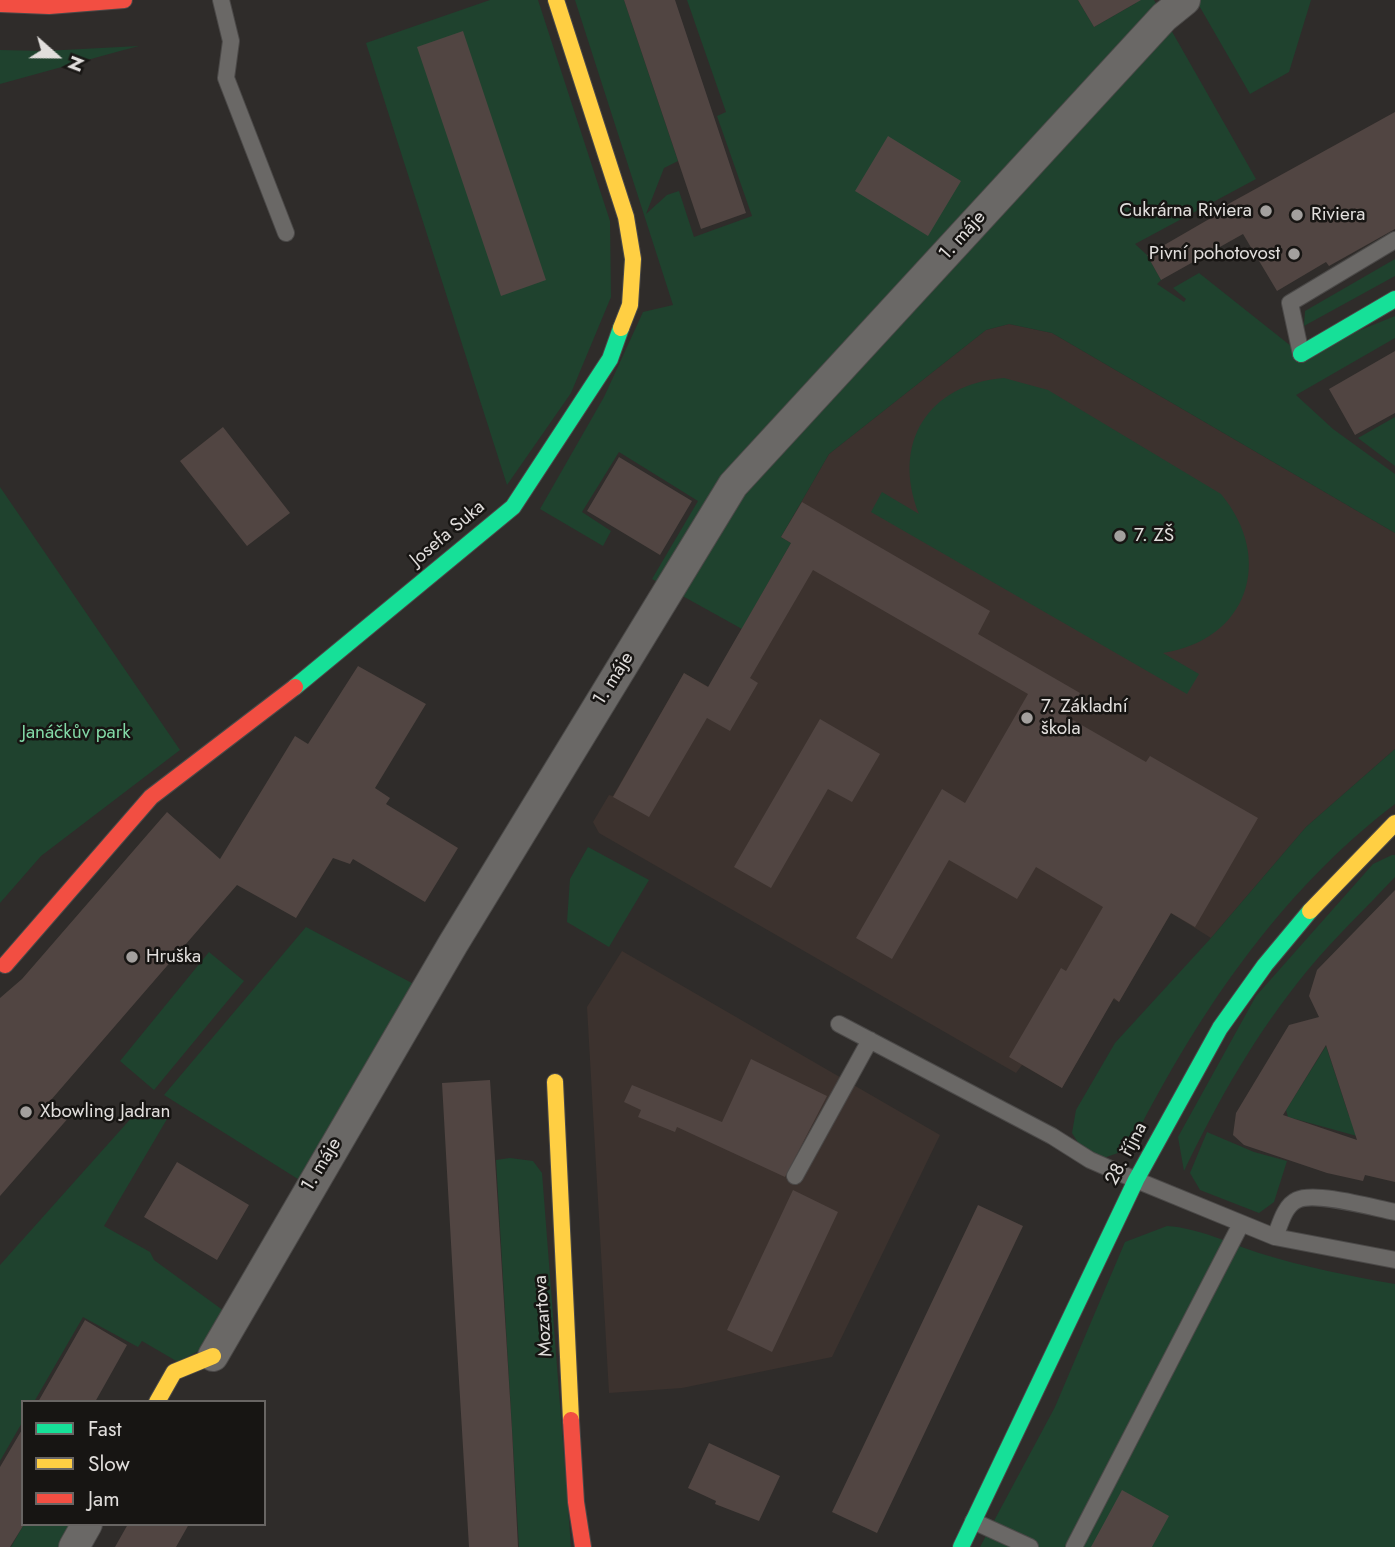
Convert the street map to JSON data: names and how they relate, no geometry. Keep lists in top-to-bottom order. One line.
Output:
{"streets":{"street":["1. máje","Josefa Suka","28. října","Mozartova"]},"parks":["Janáčkův park"],"places":["Cukrárna Riviera","Riviera","Pivní pohotovost","7. ZŠ","7. Základní škola","Hruška","Xbowling Jadran"],"legend":["Fast","Slow","Jam"],"north":"right"}
